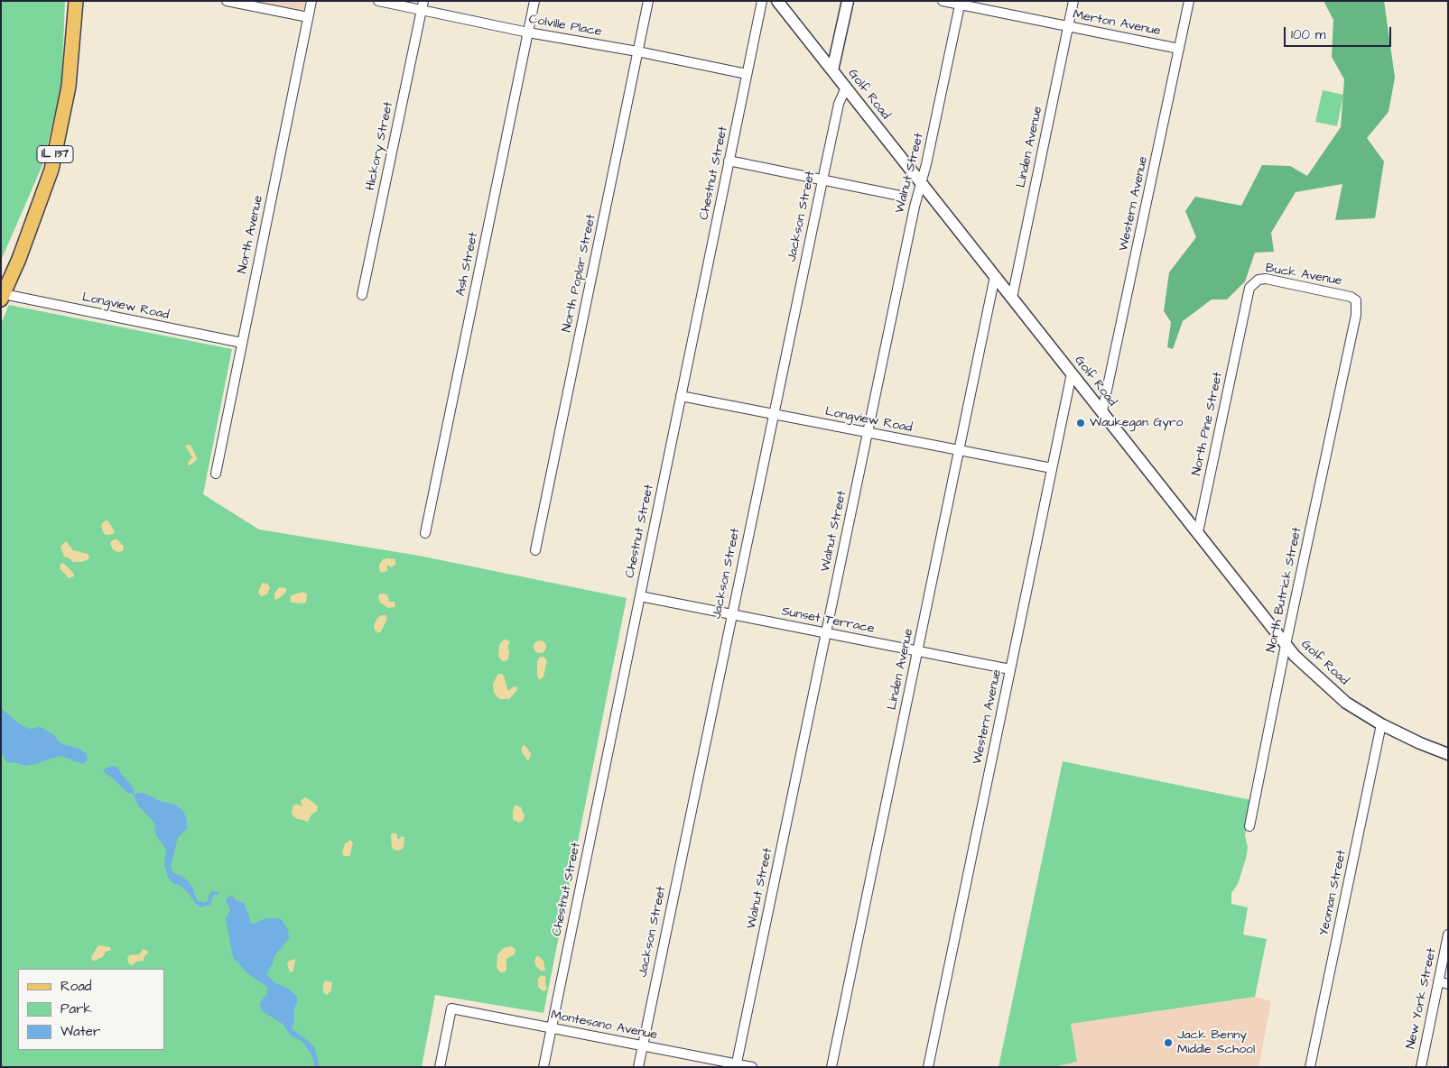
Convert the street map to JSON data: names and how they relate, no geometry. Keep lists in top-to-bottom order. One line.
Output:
{"streets":{"main road":["IL 137"],"street":["Merton Avenue","Colville Place","Golf Road","Hickory Street","Linden Avenue","Chestnut Street","Walnut Street","Western Avenue","Jackson Street","North Avenue","Ash Street","North Poplar Street","Buck Avenue","Longview Road","North Pine Street","North Butrick Street","Sunset Terrace","Yeoman Street","New York Street","Montesano Avenue"]},"crossings":[["Merton Avenue","Linden Avenue"],["Merton Avenue","Walnut Street"],["Merton Avenue","Western Avenue"],["Colville Place","Hickory Street"],["Colville Place","Chestnut Street"],["Colville Place","Ash Street"],["Colville Place","North Poplar Street"],["Golf Road","Linden Avenue"],["Golf Road","Walnut Street"],["Golf Road","Western Avenue"],["Golf Road","Jackson Street"],["Golf Road","North Pine Street"],["Golf Road","North Butrick Street"],["Golf Road","Yeoman Street"],["Linden Avenue","Longview Road"],["Linden Avenue","Sunset Terrace"],["IL 137","Longview Road"],["Chestnut Street","Longview Road"],["Chestnut Street","Sunset Terrace"],["Chestnut Street","Montesano Avenue"],["Walnut Street","Longview Road"],["Walnut Street","Sunset Terrace"],["Walnut Street","Montesano Avenue"],["Western Avenue","Longview Road"],["Western Avenue","Sunset Terrace"],["Jackson Street","Longview Road"],["Jackson Street","Sunset Terrace"],["Jackson Street","Montesano Avenue"],["North Avenue","Longview Road"],["Buck Avenue","North Pine Street"],["Buck Avenue","North Butrick Street"]],"places":["Waukegan Gyro","Jack Benny Middle School"],"legend":["Road","Park","Water"],"scale_bar":"100 m"}
